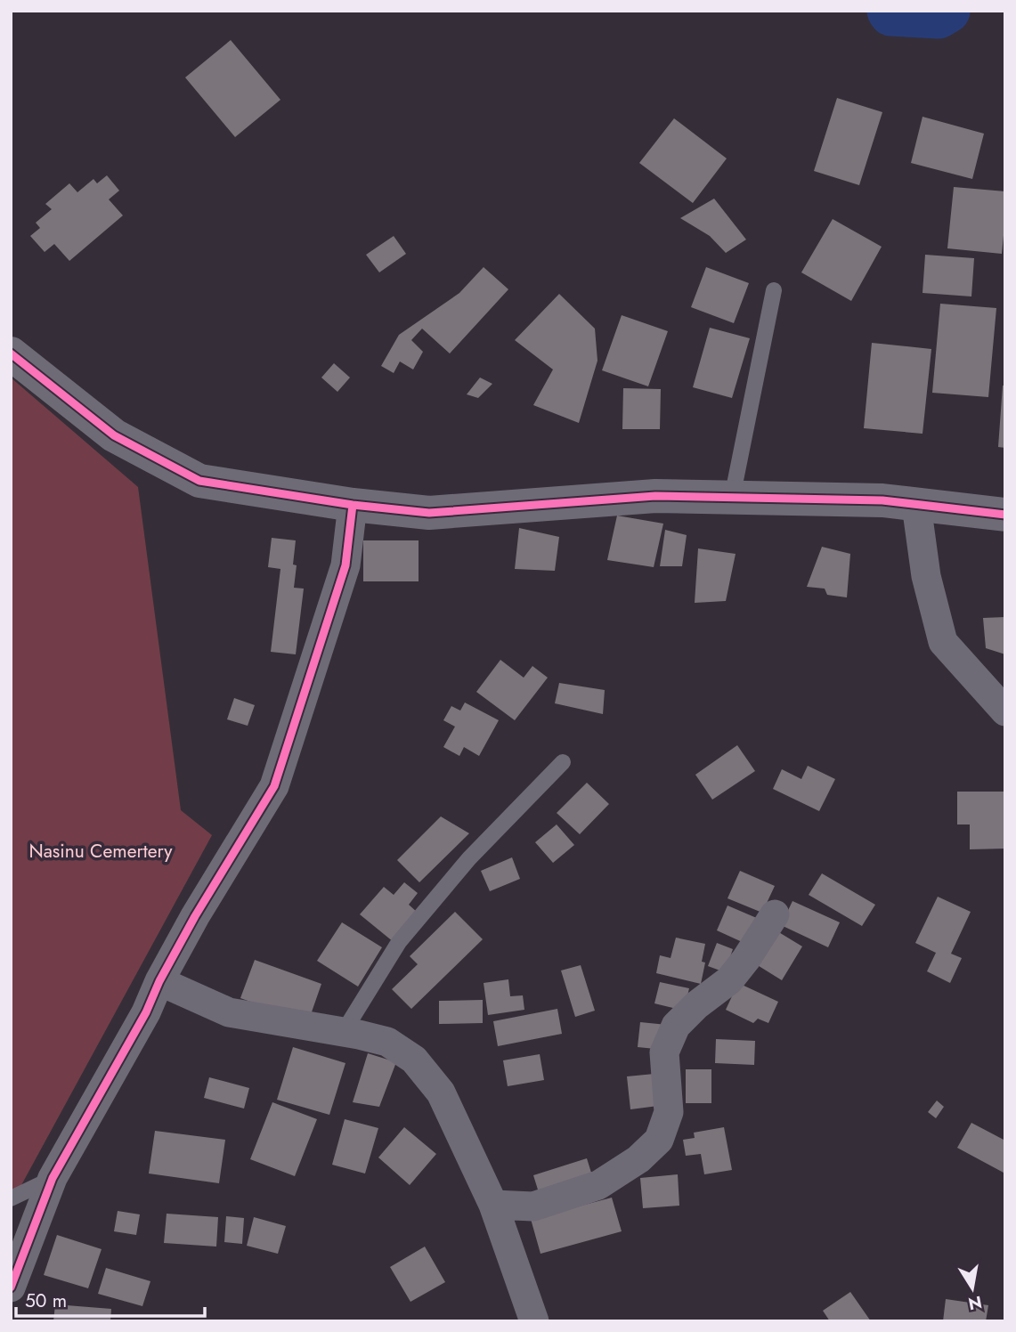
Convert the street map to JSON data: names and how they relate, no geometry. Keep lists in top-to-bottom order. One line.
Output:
{"parks":["Nasinu Cemertery"],"scale_bar":"50 m","north":"bottom"}
